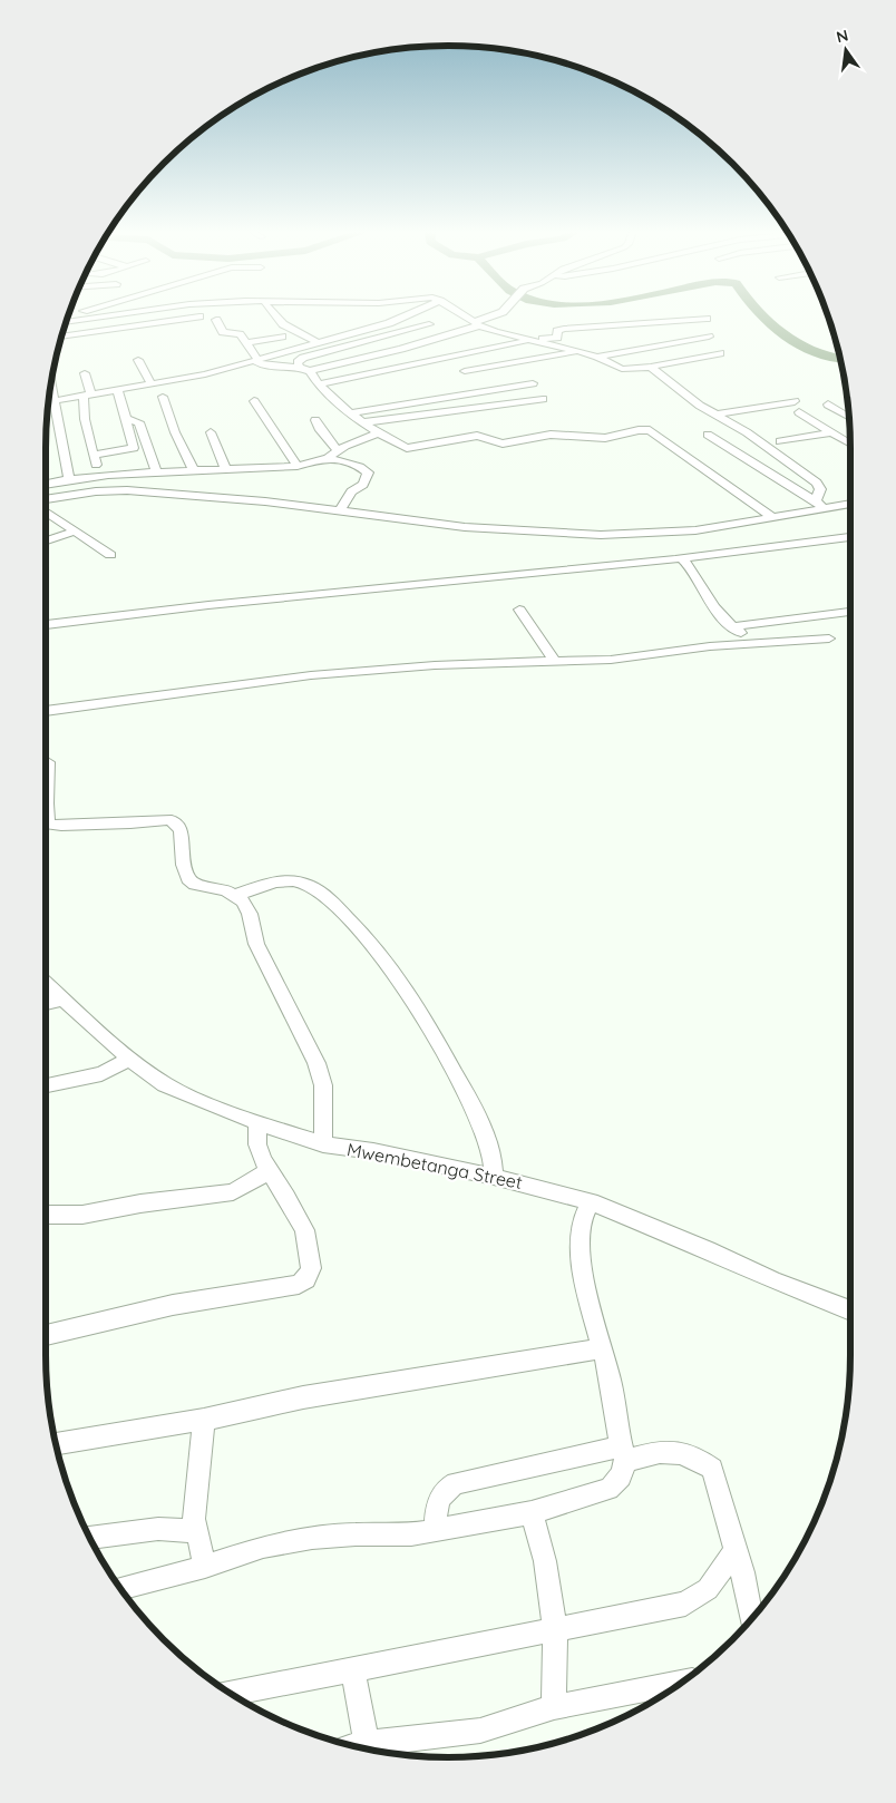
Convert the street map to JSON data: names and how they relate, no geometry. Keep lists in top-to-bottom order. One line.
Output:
{"streets":{"street":["Mwembetanga Street"]},"north":"top"}
